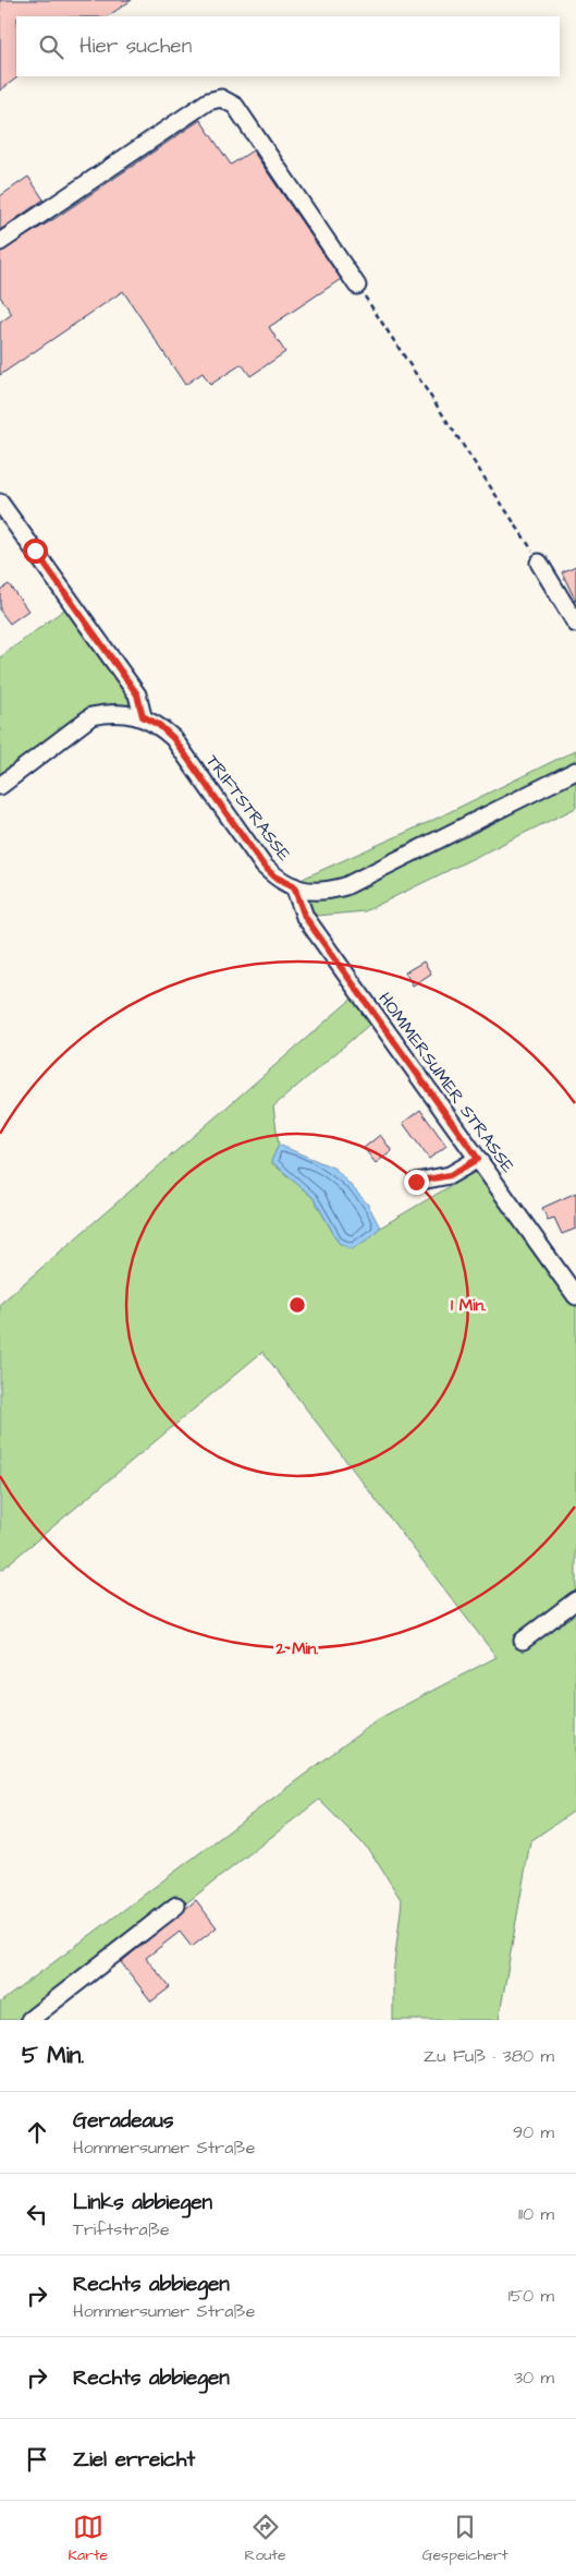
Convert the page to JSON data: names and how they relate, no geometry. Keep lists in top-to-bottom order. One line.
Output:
{"streets":{"street":["TRIFTSTRASSE","HOMMERSUMER STRASSE"]},"crossings":[["TRIFTSTRASSE","HOMMERSUMER STRASSE"]],"page":{"search":"Hier suchen","heading":["5 Min.","Zu Fuß · 380 m"],"list":[["Geradeaus","Hommersumer Straße","90 m"],["Links abbiegen","Triftstraße","110 m"],["Rechts abbiegen","Hommersumer Straße","150 m"],["Rechts abbiegen","30 m"],"Ziel erreicht"],"nav":["Karte","Route","Gespeichert"]},"rings":["1 Min.","2 Min."]}
